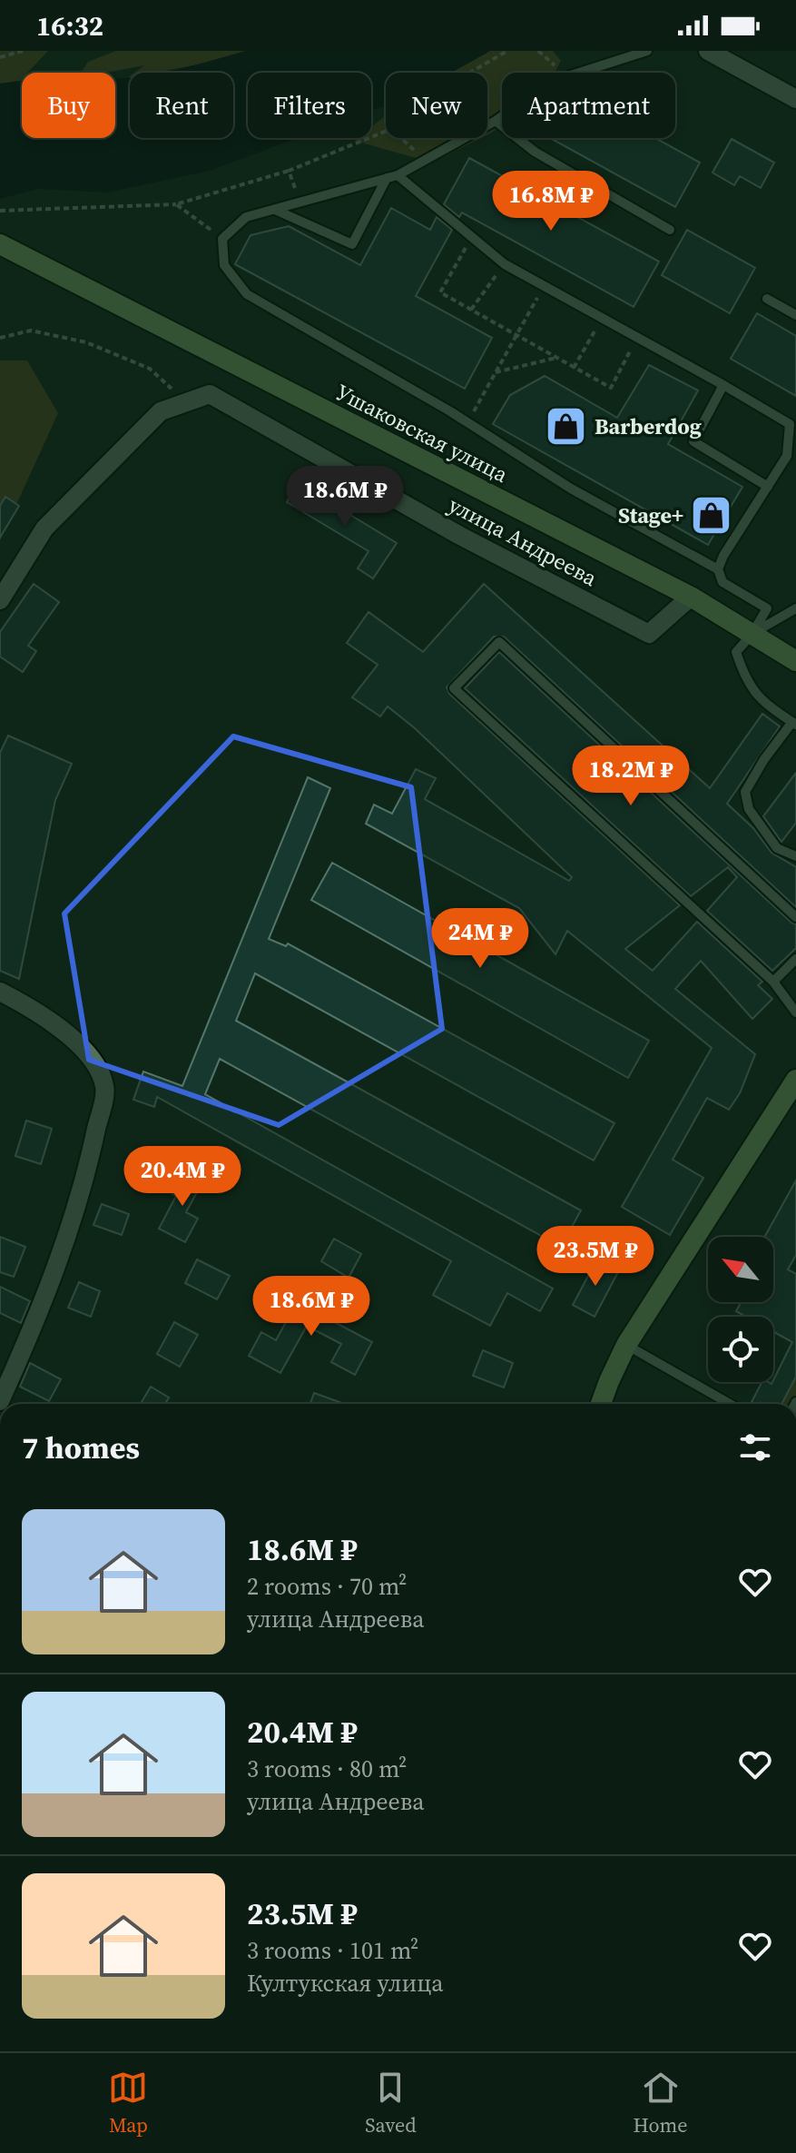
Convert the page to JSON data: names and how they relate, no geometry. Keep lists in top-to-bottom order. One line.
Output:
{"streets":{"main road":["Ушаковская улица"],"street":["улица Андреева"]},"crossings":[["Ушаковская улица","улица Андреева"]],"places":{"shop":["Barberdog","Stage+"]},"north":"top left","page":{"status":"16:32","chip":["Buy","Rent","Filters","New","Apartment"],"price":["16.8M ₽","18.6M ₽","18.2M ₽","24M ₽","20.4M ₽","23.5M ₽","18.6M ₽"],"heading":"7 homes","list":[{"name":"18.6M ₽","note":"2 rooms · 70 m² · улица Андреева"},{"name":"20.4M ₽","note":"3 rooms · 80 m² · улица Андреева"},{"name":"23.5M ₽","note":"3 rooms · 101 m² · Култукская улица"}],"tabs":["Map","Saved","Home"]}}
